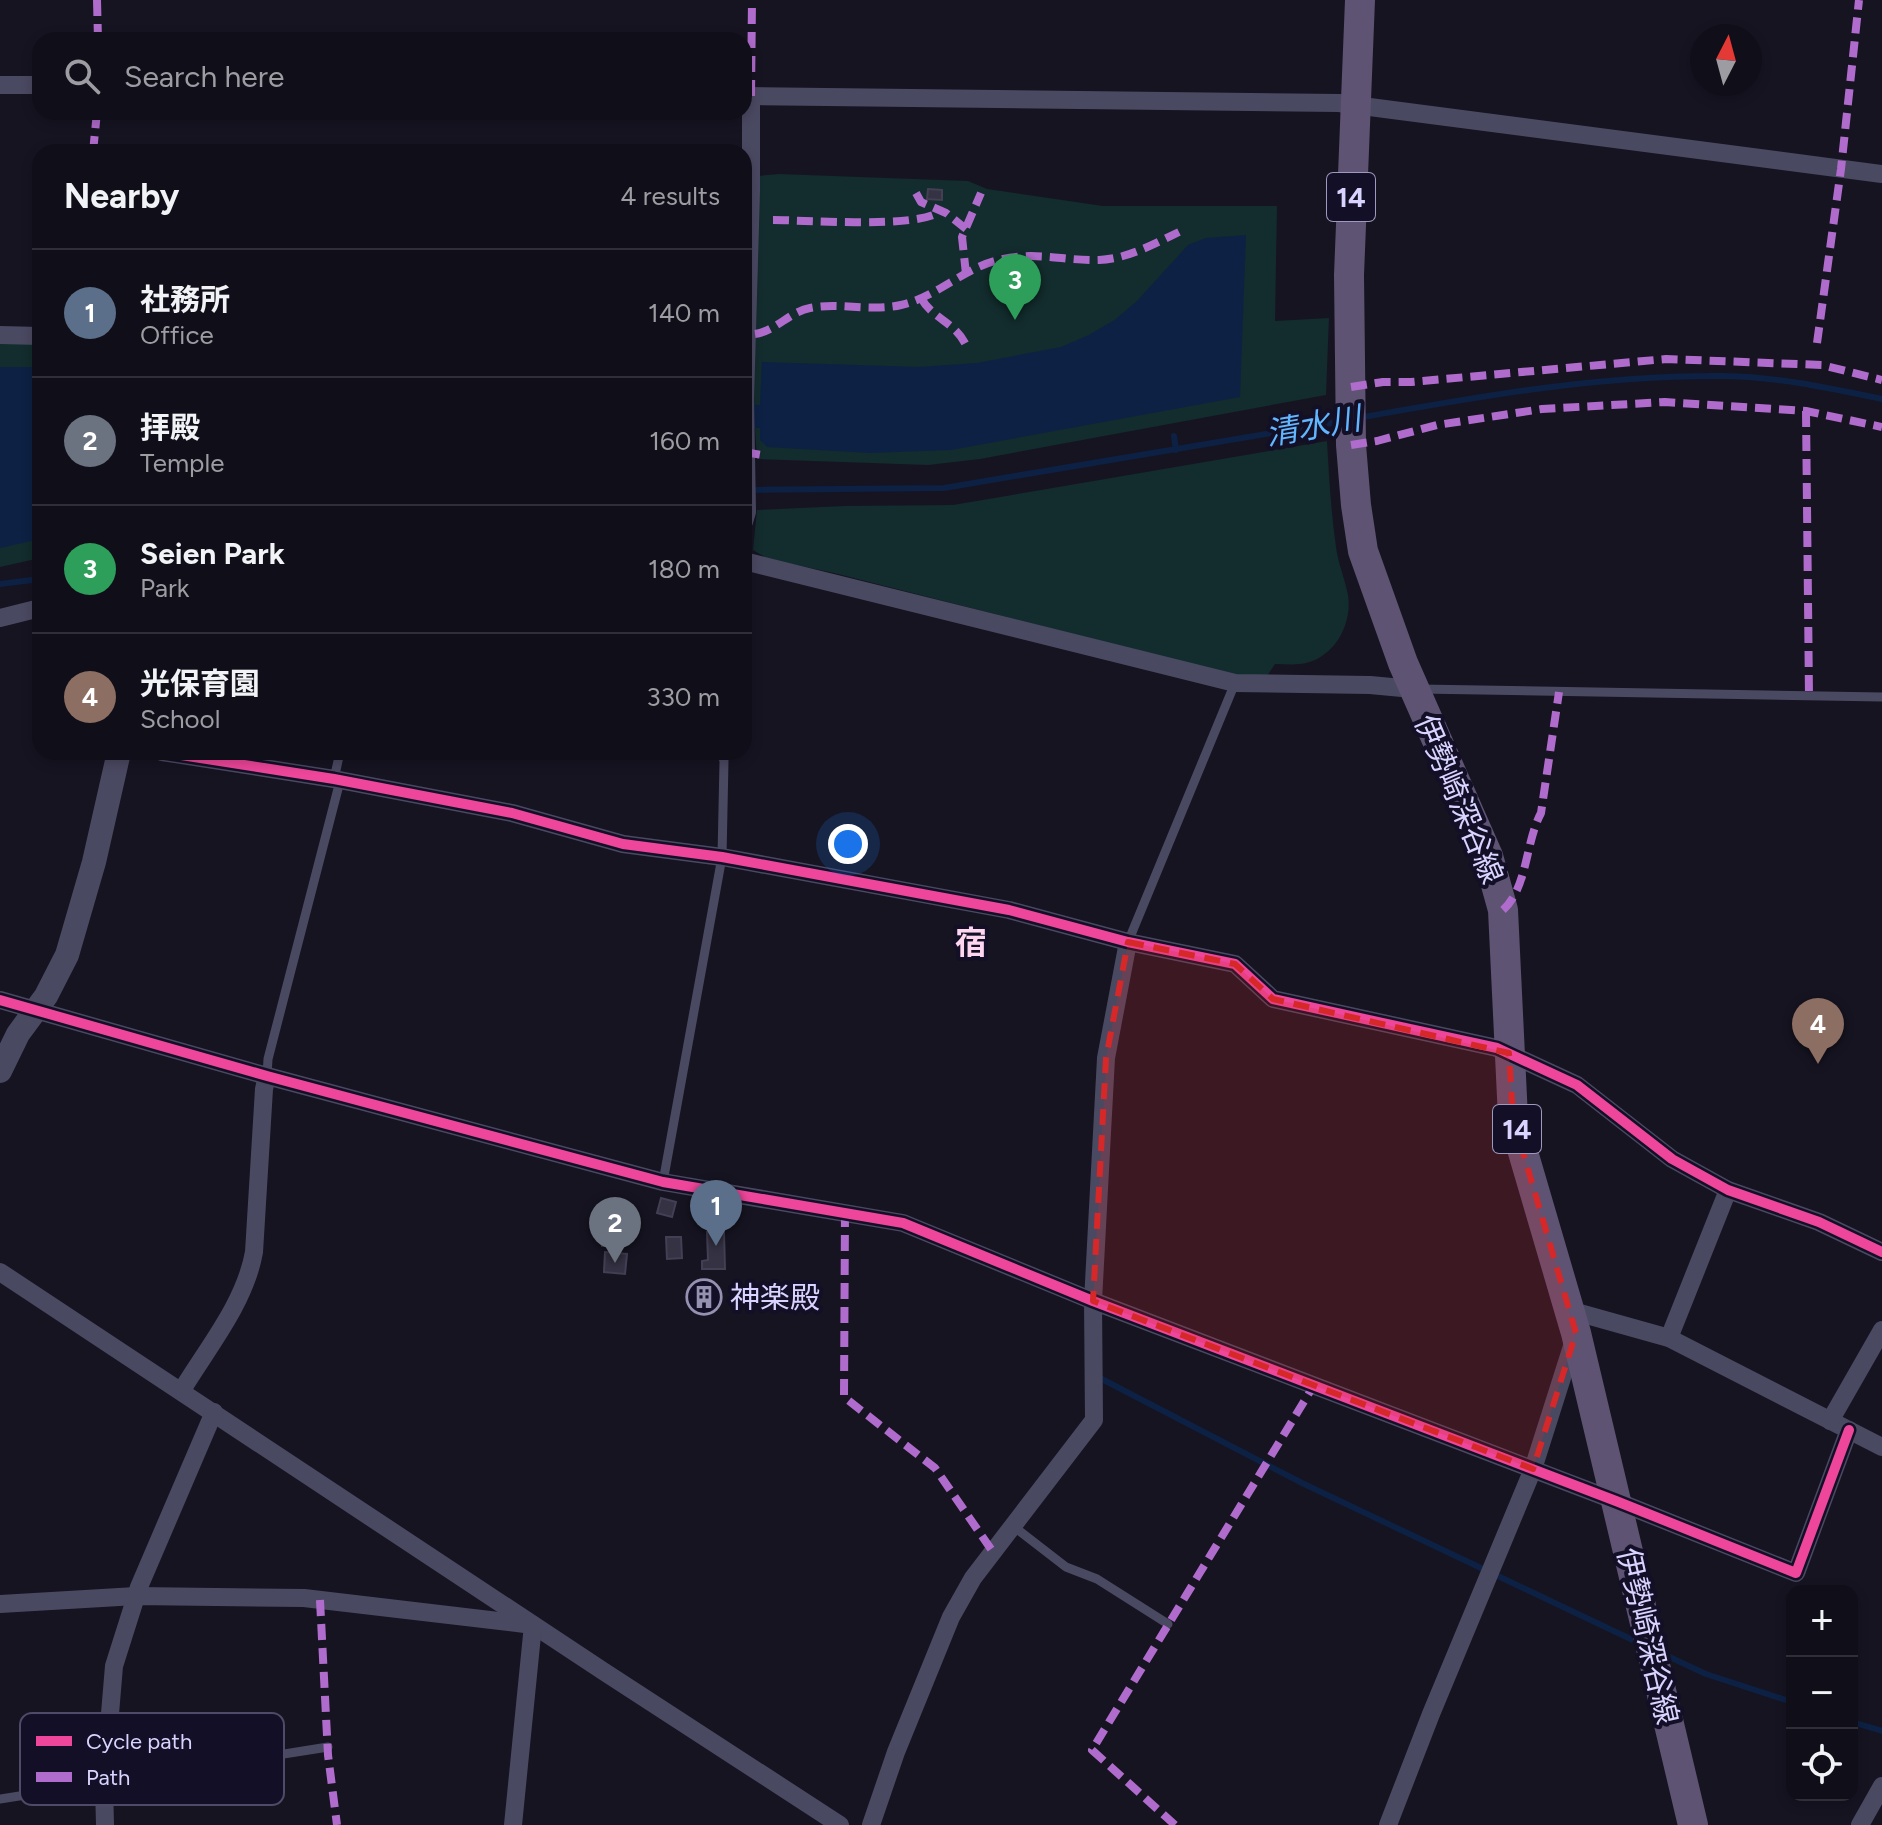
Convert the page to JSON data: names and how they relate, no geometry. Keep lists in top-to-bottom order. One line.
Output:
{"streets":{"main road":["14","伊勢崎深谷線"]},"districts":["宿"],"water":["清水川"],"places":{"building":["神楽殿"]},"legend":["Cycle path","Path"],"north":"top","page":{"search":"Search here","heading":["Nearby","4 results"],"list":[{"mark":"1","name":"社務所","note":"Office","value":"140 m"},{"mark":"2","name":"拝殿","note":"Temple","value":"160 m"},{"mark":"3","name":"Seien Park","note":"Park","value":"180 m"},{"mark":"4","name":"光保育園","note":"School","value":"330 m"}],"pins":["3","4","1","2"],"map_buttons":["+","−"]}}
